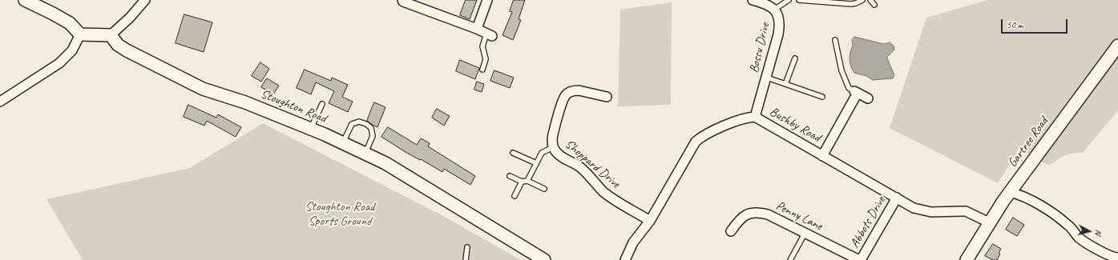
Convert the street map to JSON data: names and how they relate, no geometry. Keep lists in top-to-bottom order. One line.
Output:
{"streets":{"main road":["Stoughton Road","Gartree Road"],"street":["Bossu Drive","Bushby Road","Sheppard Drive","Penny Lane","Abbots Drive"]},"crossings":[["Bossu Drive","Bushby Road"],["Bushby Road","Gartree Road"],["Bushby Road","Sheppard Drive"],["Bushby Road","Abbots Drive"],["Penny Lane","Abbots Drive"]],"parks":["Stoughton Road Sports Ground"],"scale_bar":"50 m","north":"right"}
